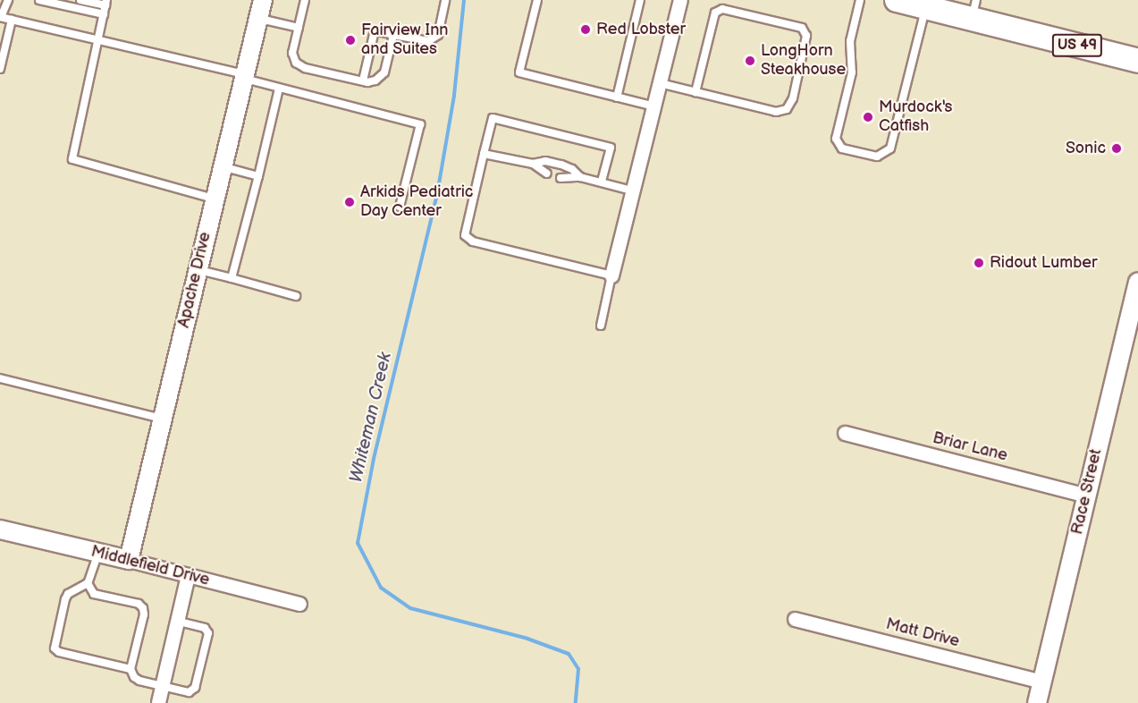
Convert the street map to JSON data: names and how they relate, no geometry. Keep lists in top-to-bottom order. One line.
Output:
{"streets":{"highway":["US 49"],"street":["Apache Drive","Briar Lane","Race Street","Middlefield Drive","Matt Drive"]},"crossings":[["Apache Drive","Middlefield Drive"],["Briar Lane","Race Street"],["Race Street","Matt Drive"]],"water":["Whiteman Creek"],"places":["Red Lobster","Fairview Inn and Suites","LongHorn Steakhouse","Murdock's Catfish","Sonic","Arkids Pediatric Day Center","Ridout Lumber"]}
